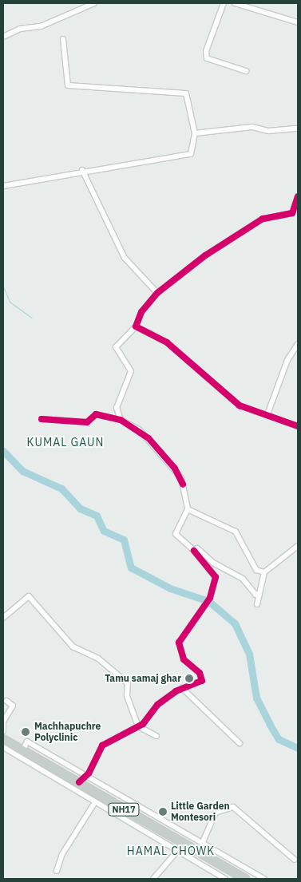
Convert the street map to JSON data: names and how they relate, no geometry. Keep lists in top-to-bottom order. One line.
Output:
{"streets":{"highway":["NH17"]},"districts":["KUMAL GAUN","HAMAL CHOWK"],"places":["Tamu samaj ghar","Machhapuchre Polyclinic","Little Garden Montesori"]}
